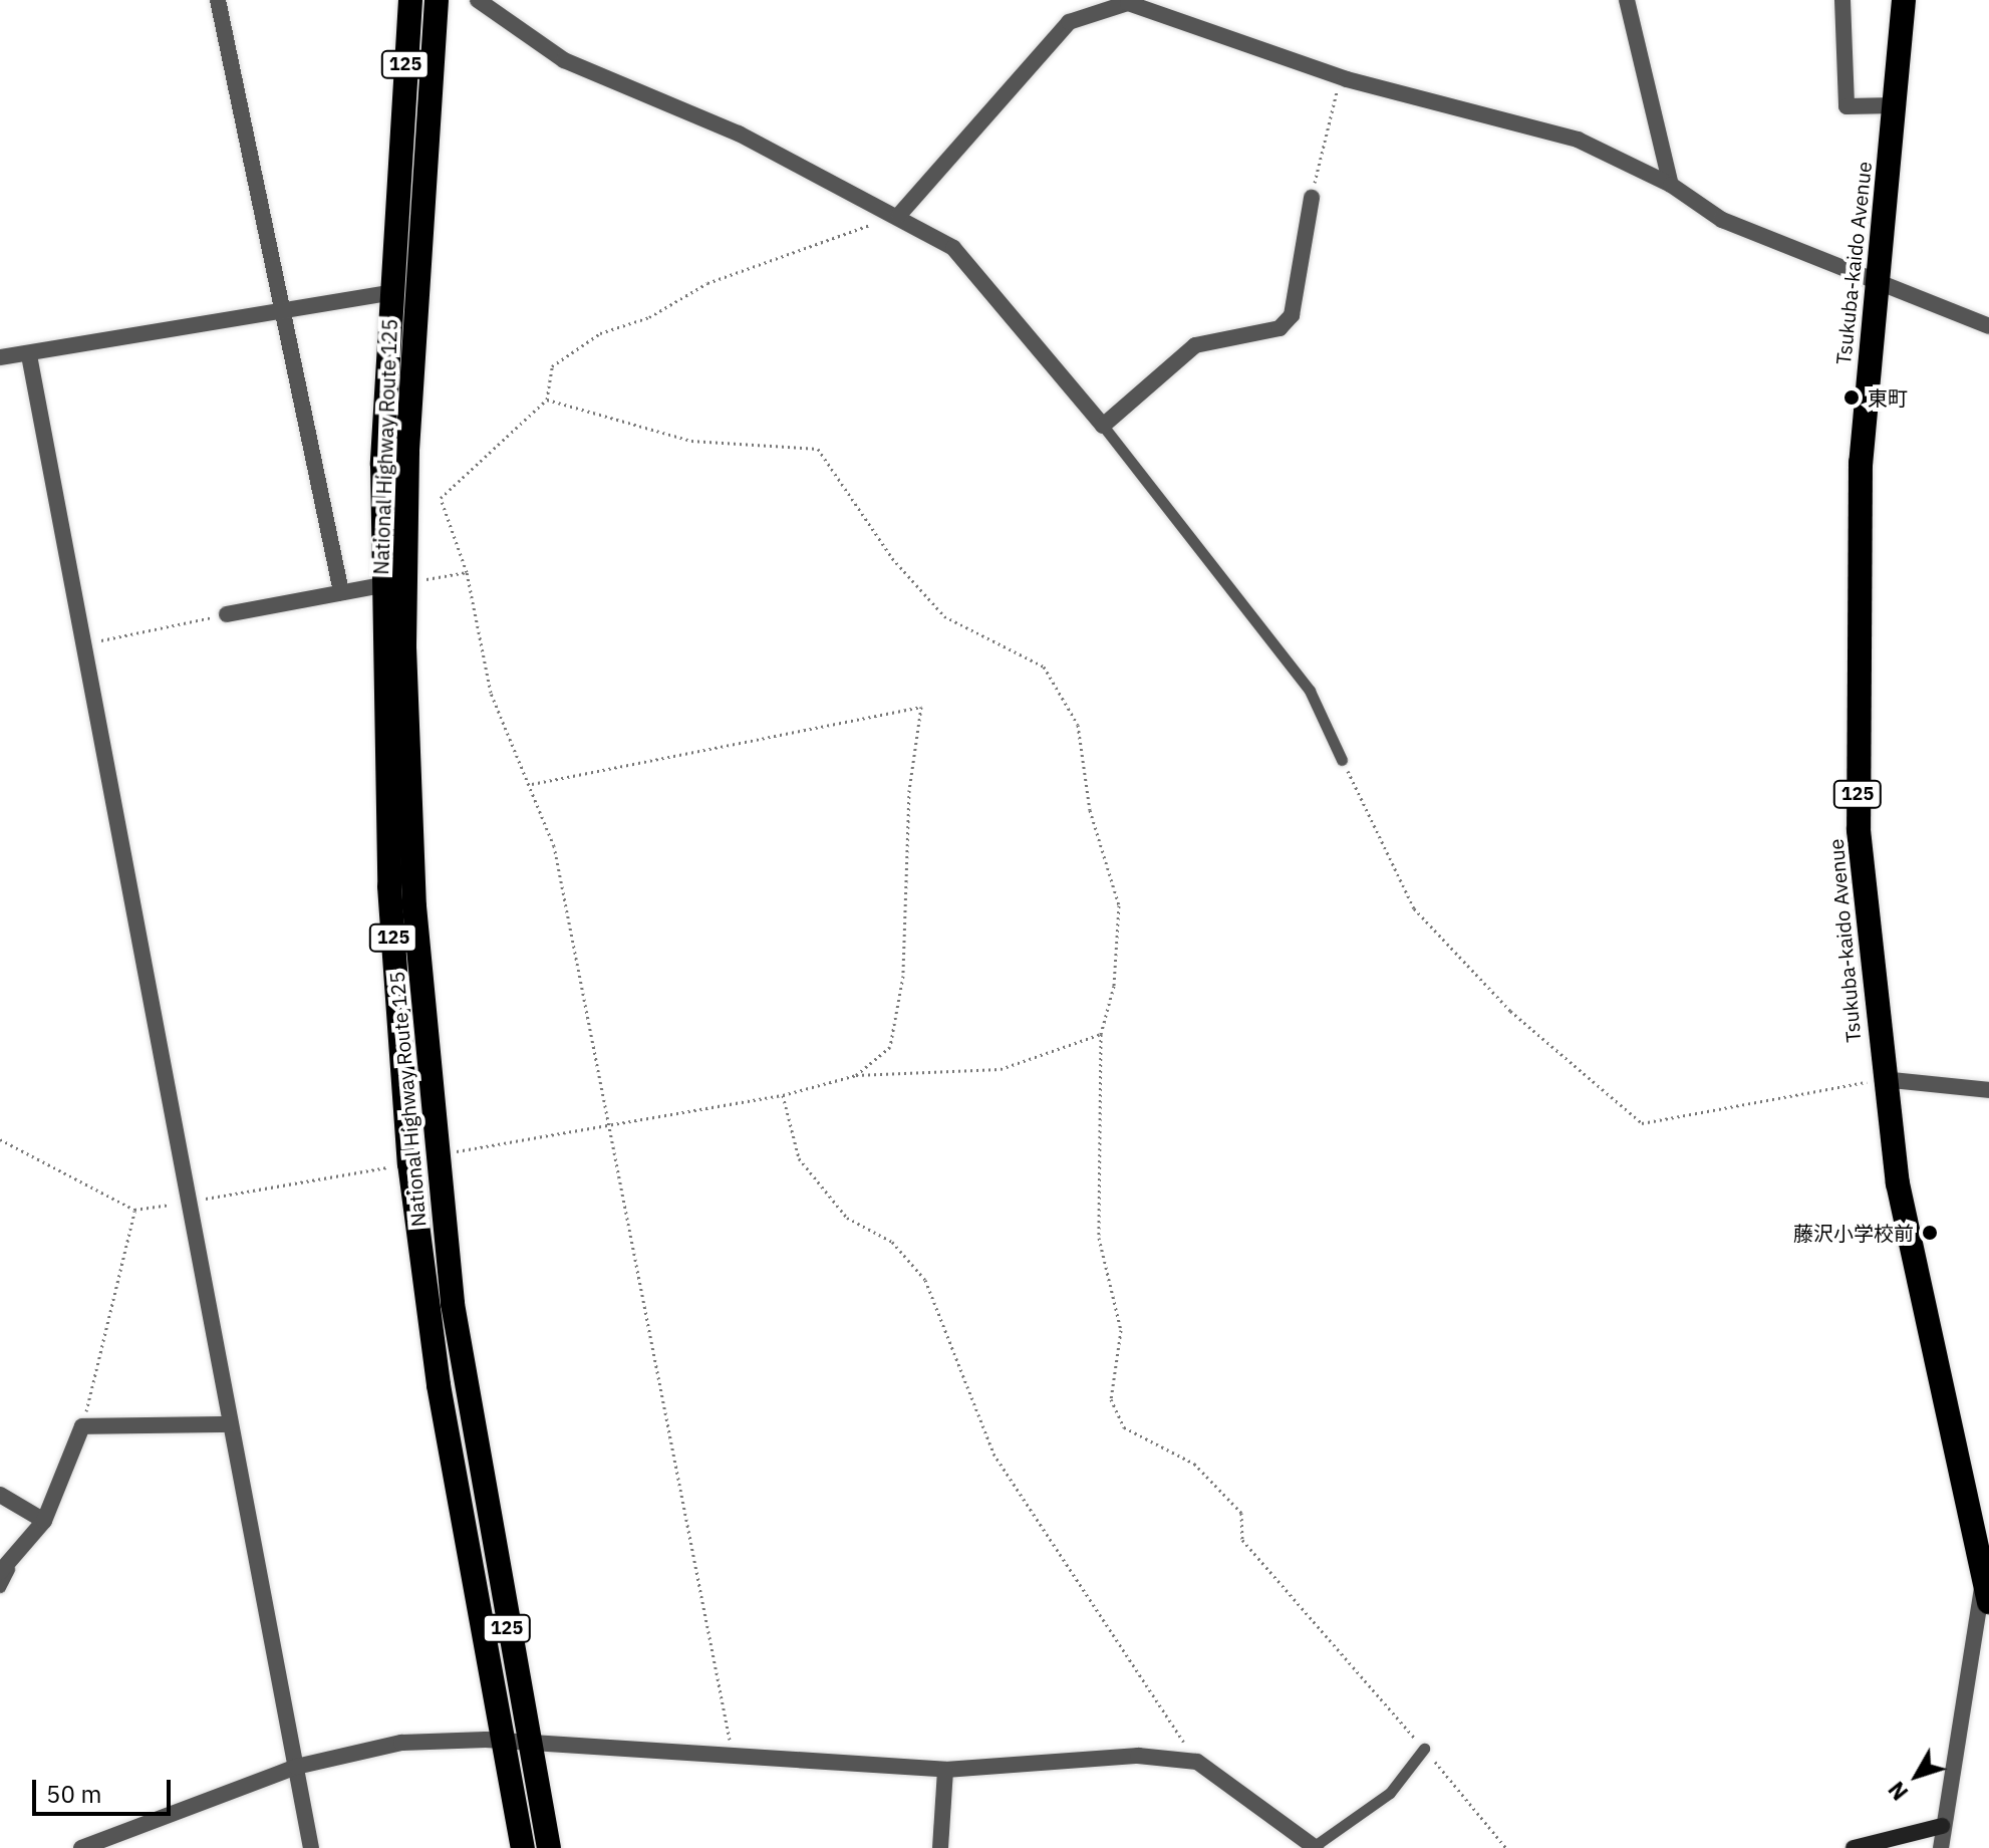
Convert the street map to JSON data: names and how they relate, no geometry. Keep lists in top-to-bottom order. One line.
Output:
{"streets":{"highway":["125","Tsukuba-kaido Avenue","National Highway Route 125"]},"places":["東町","藤沢小学校前"],"scale_bar":"50 m","north":"bottom left"}
